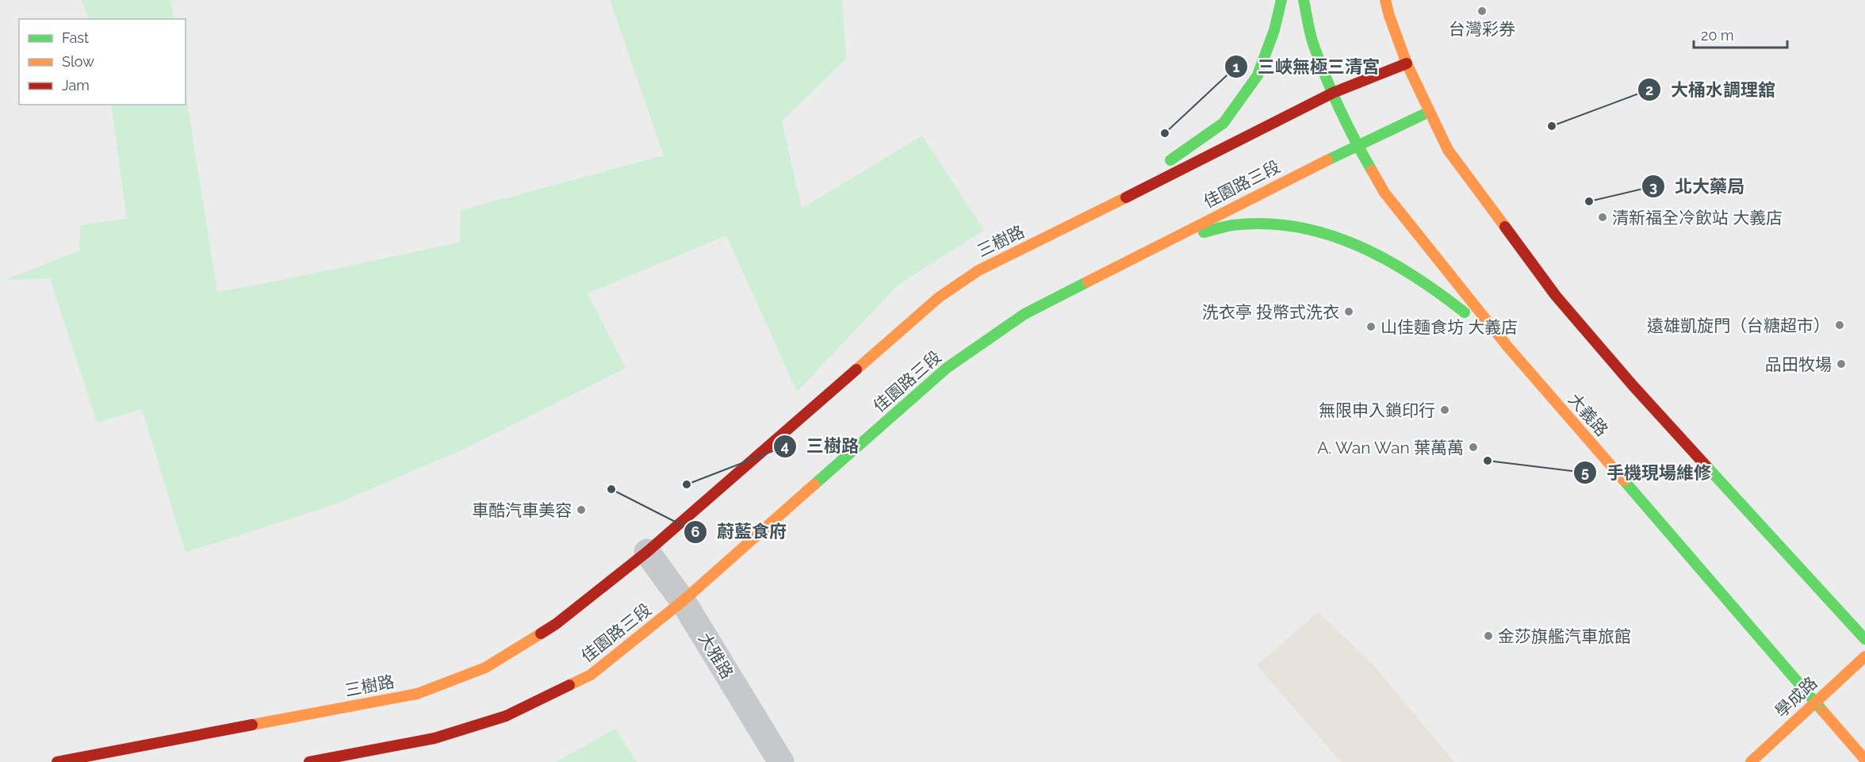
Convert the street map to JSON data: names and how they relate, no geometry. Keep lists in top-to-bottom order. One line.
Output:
{"streets":{"street":["佳園路三段","三樹路","大義路","大雅路","學成路"]},"crossings":[["佳園路三段","大義路"],["佳園路三段","大雅路"],["三樹路","大義路"],["三樹路","大雅路"],["大義路","學成路"]],"places":["台灣彩券","大桶水調理舘","三峽無極三清宮","北大藥局","清新福全冷飲站 大義店","洗衣亭 投幣式洗衣","遠雄凱旋門（台糖超市）","山佳麵食坊 大義店","品田牧場","無限申入鎖印行","A. Wan Wan 葉萬萬","手機現場維修","三樹路","蔚藍食府","車酷汽車美容","金莎旗艦汽車旅館"],"legend":["Fast","Slow","Jam"],"scale_bar":"20 m"}
